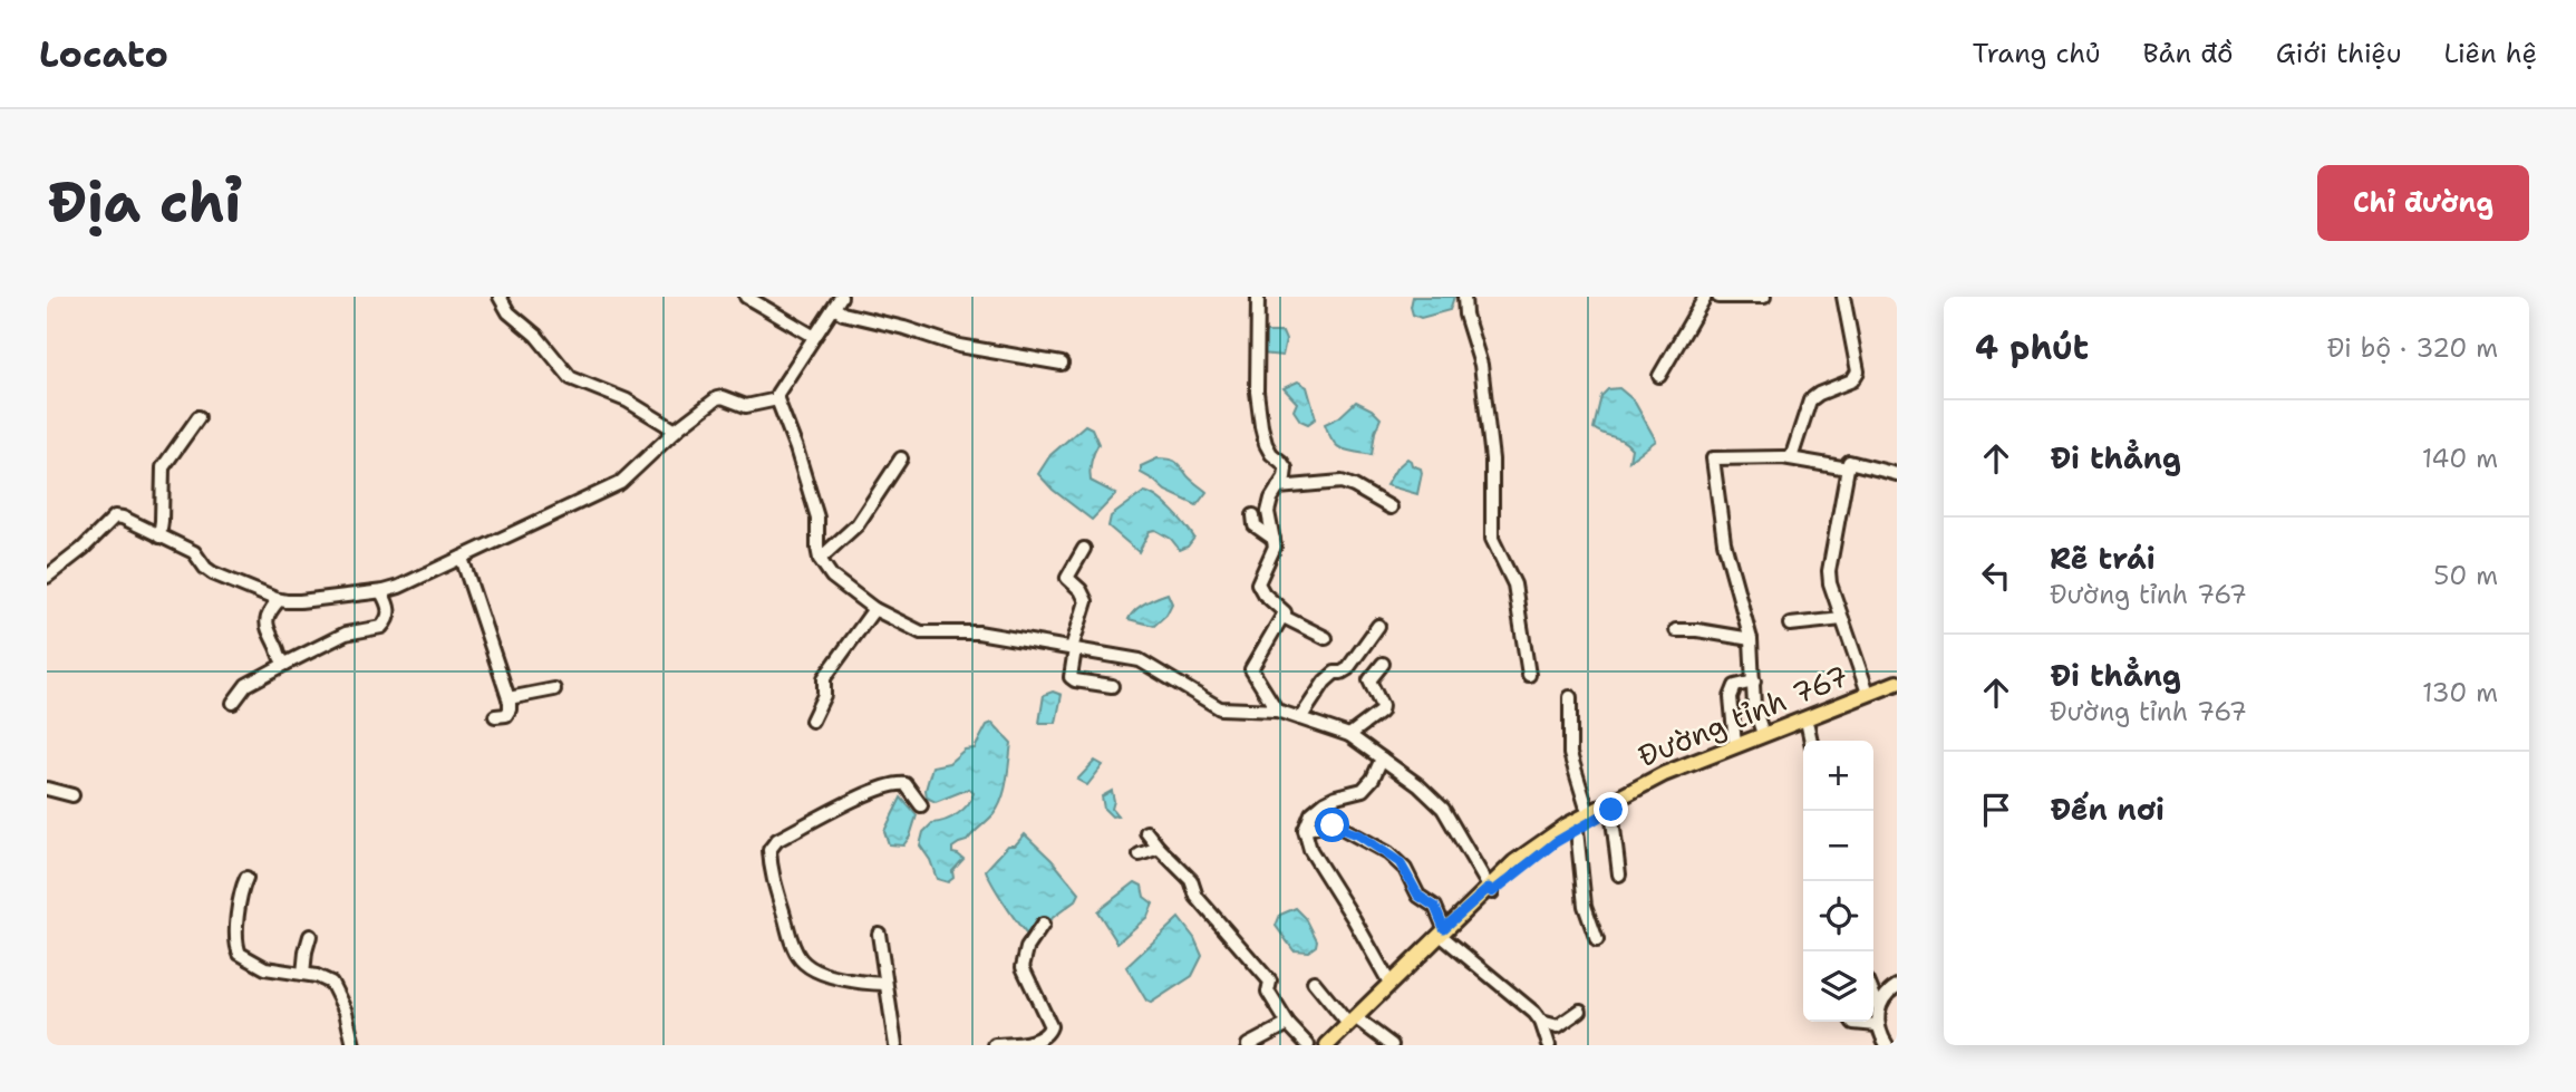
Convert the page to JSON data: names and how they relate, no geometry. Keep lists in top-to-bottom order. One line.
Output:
{"streets":{"main road":["Đường tỉnh 767"]},"page":{"header":"Locato","nav":["Trang chủ","Bản đồ","Giới thiệu","Liên hệ"],"buttons":"Chỉ đường","title":"Địa chỉ","heading":["4 phút","Đi bộ · 320 m"],"list":[["Đi thẳng","140 m"],["Rẽ trái","Đường tỉnh 767","50 m"],["Đi thẳng","Đường tỉnh 767","130 m"],"Đến nơi"],"map_buttons":["+","−"]}}
